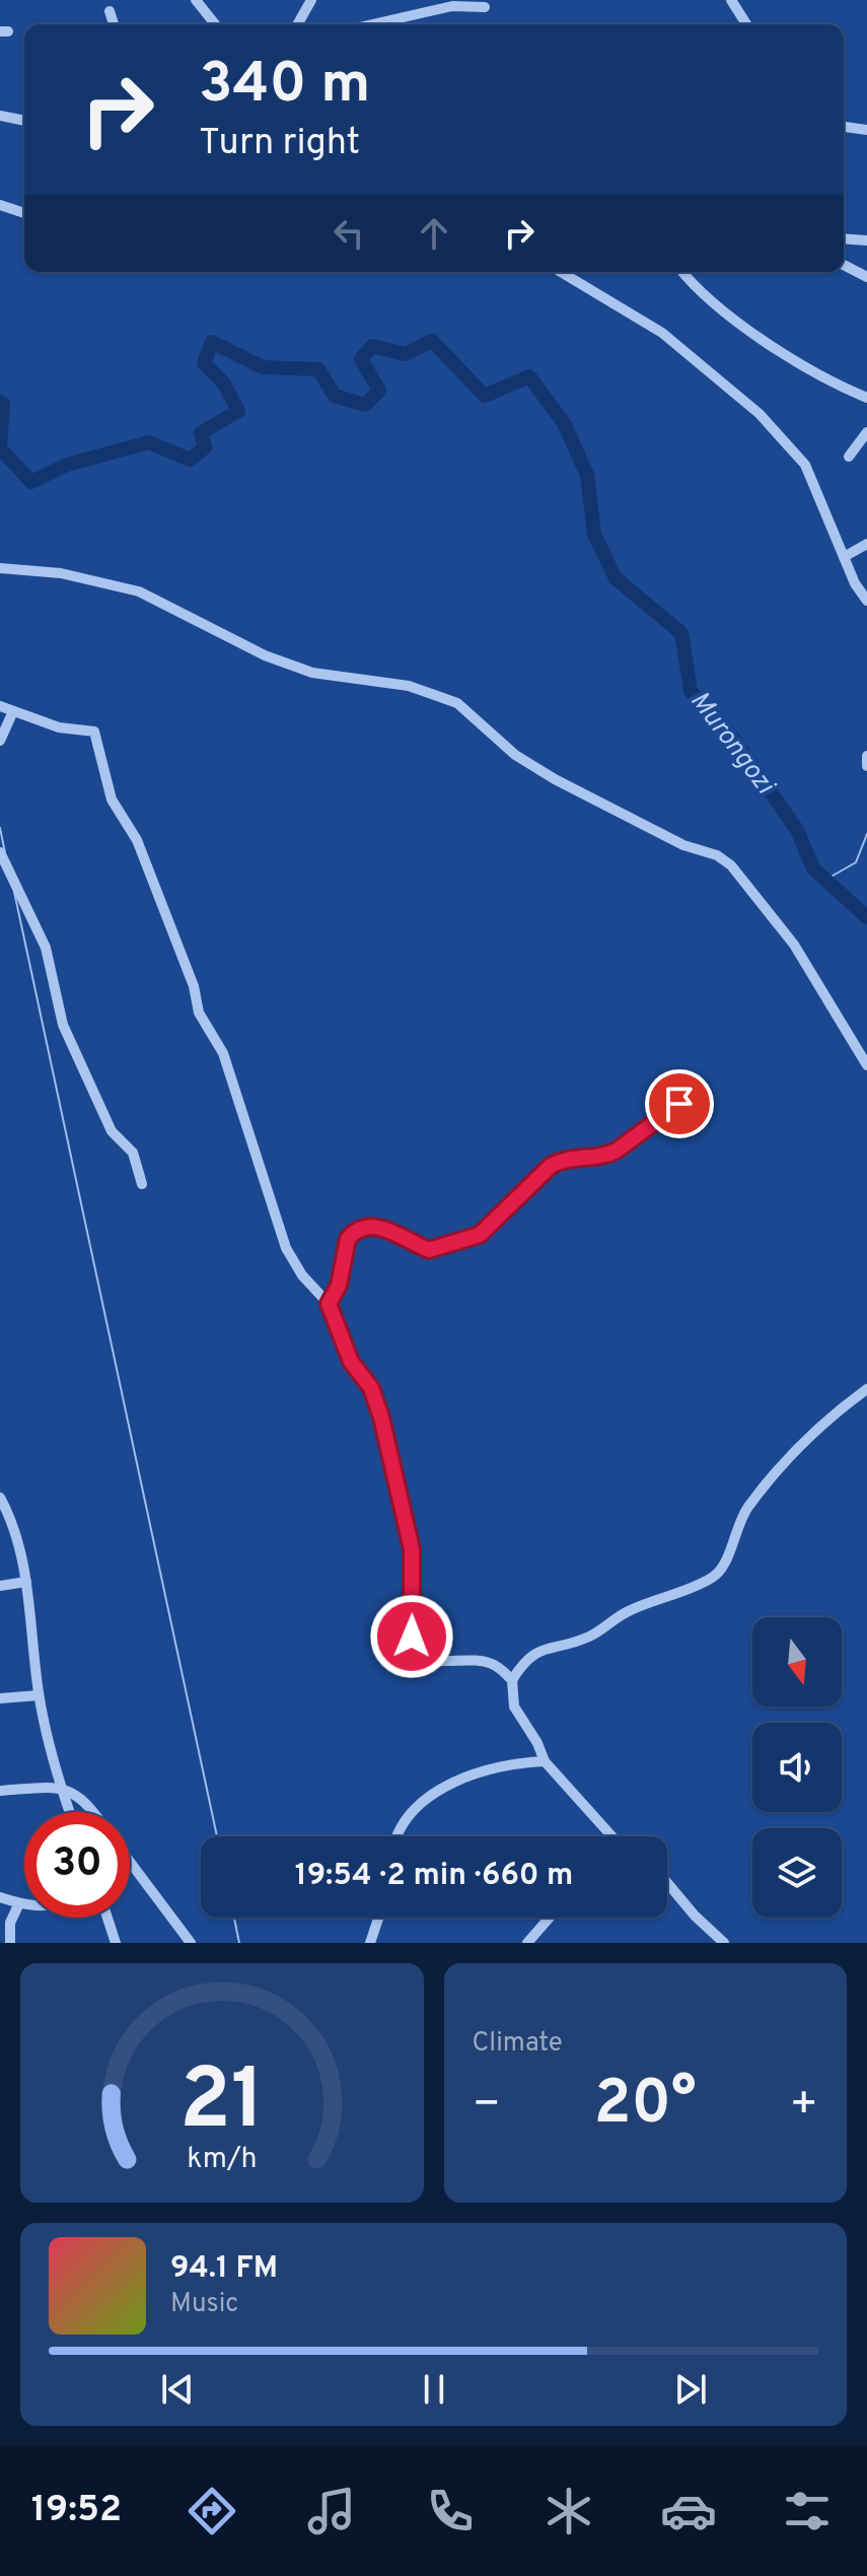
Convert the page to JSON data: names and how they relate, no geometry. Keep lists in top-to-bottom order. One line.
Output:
{"water":["Murongozi"],"north":"bottom","page":{"turn":["340 m","Turn right"],"limit":"30","trip":"19:54 · 2 min · 660 m","tile":"Climate","heat":["−","20°","+"],"song":["94.1 FM","Music"],"tabs":"19:52","gauge":["21","km/h"]}}
